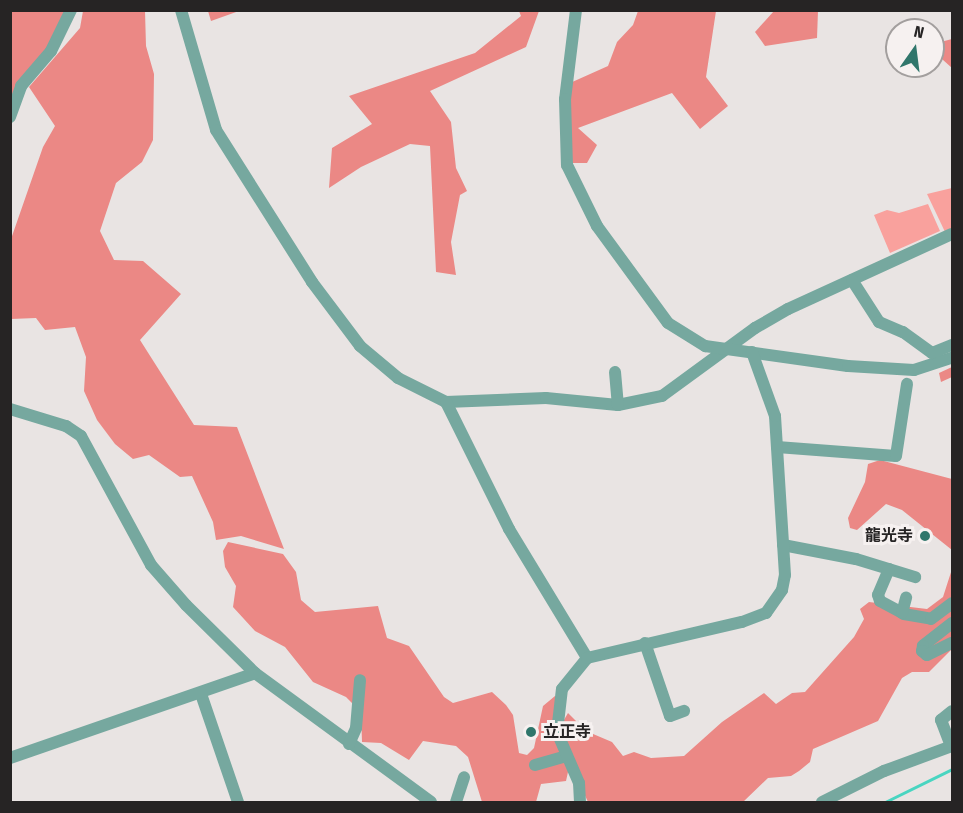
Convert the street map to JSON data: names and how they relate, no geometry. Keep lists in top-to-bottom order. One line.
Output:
{"places":["龍光寺","立正寺"],"north":"top"}
